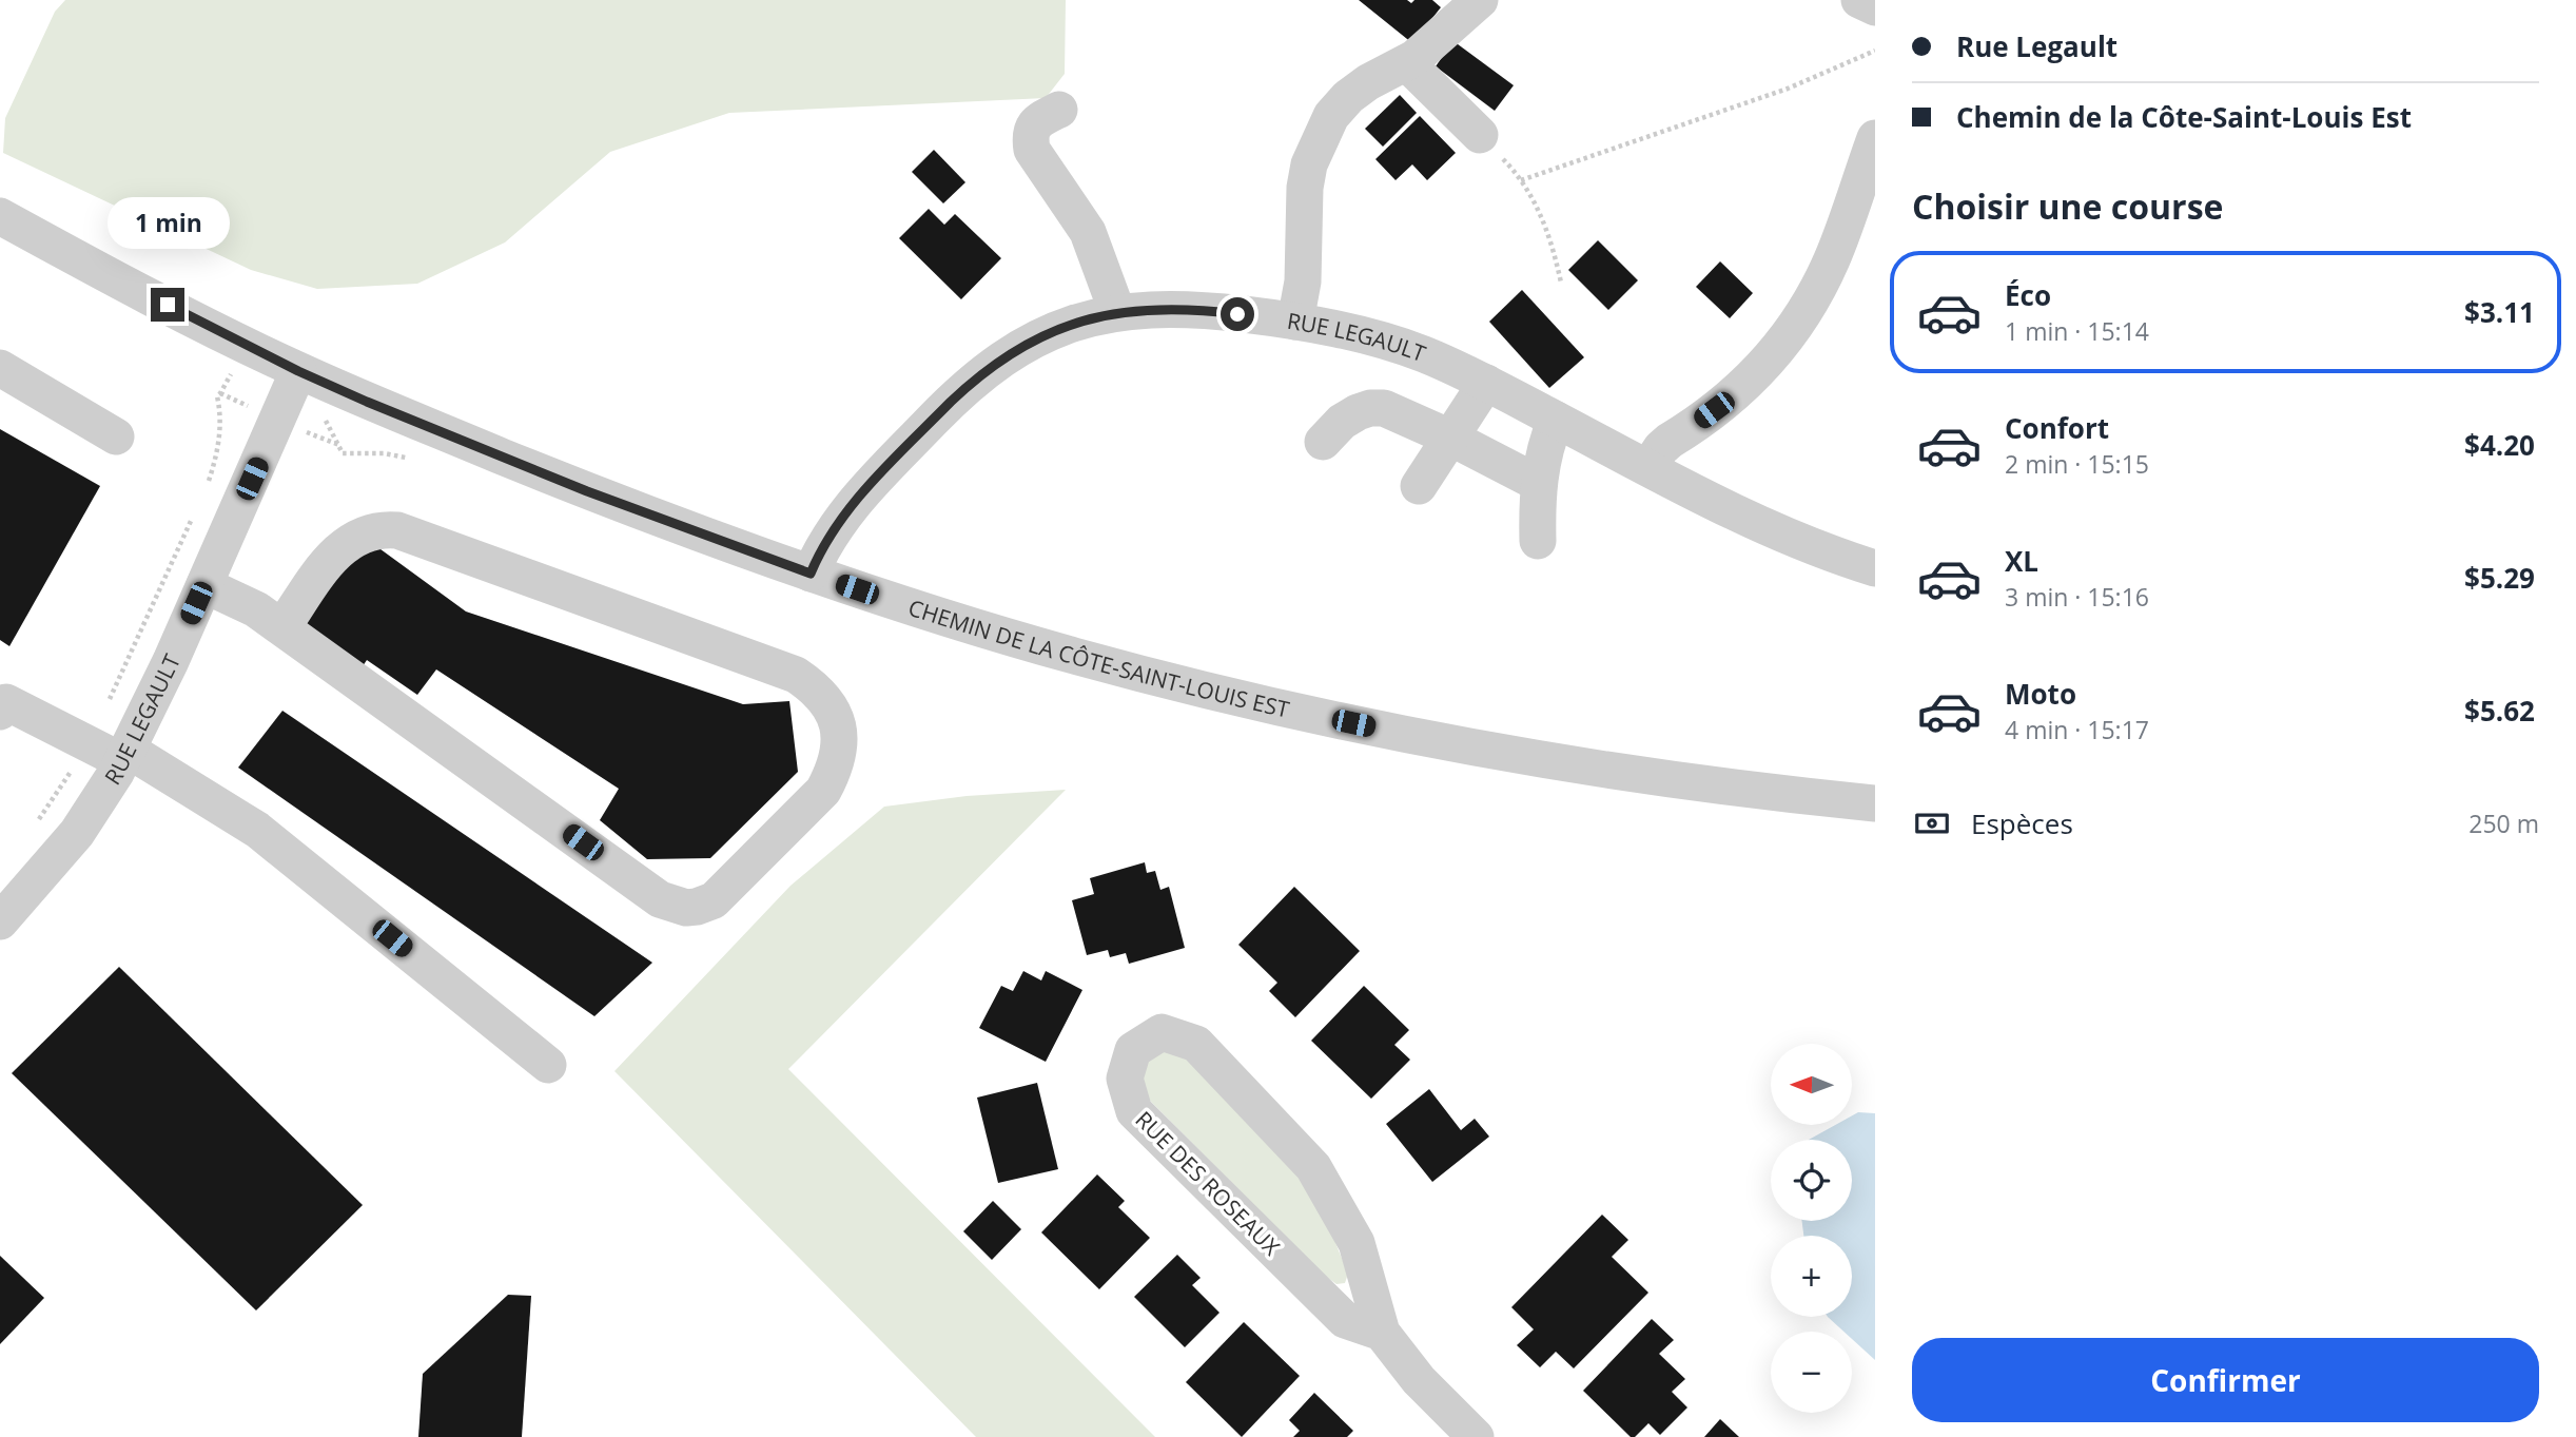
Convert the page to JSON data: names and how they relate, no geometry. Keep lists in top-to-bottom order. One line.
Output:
{"streets":{"street":["RUE LEGAULT","CHEMIN DE LA CÔTE-SAINT-LOUIS EST","RUE DES ROSEAUX"]},"crossings":[["RUE LEGAULT","CHEMIN DE LA CÔTE-SAINT-LOUIS EST"]],"north":"left","page":{"banner":["Rue Legault","Chemin de la Côte-Saint-Louis Est"],"heading":"Choisir une course","bubble":"1 min","list":[{"name":"Éco","note":"1 min · 15:14","value":"$3.11"},{"name":"Confort","note":"2 min · 15:15","value":"$4.20"},{"name":"XL","note":"3 min · 15:16","value":"$5.29"},{"name":"Moto","note":"4 min · 15:17","value":"$5.62"}],"pay":["Espèces","250 m"],"map_buttons":["+","−"],"buttons":"Confirmer"}}
